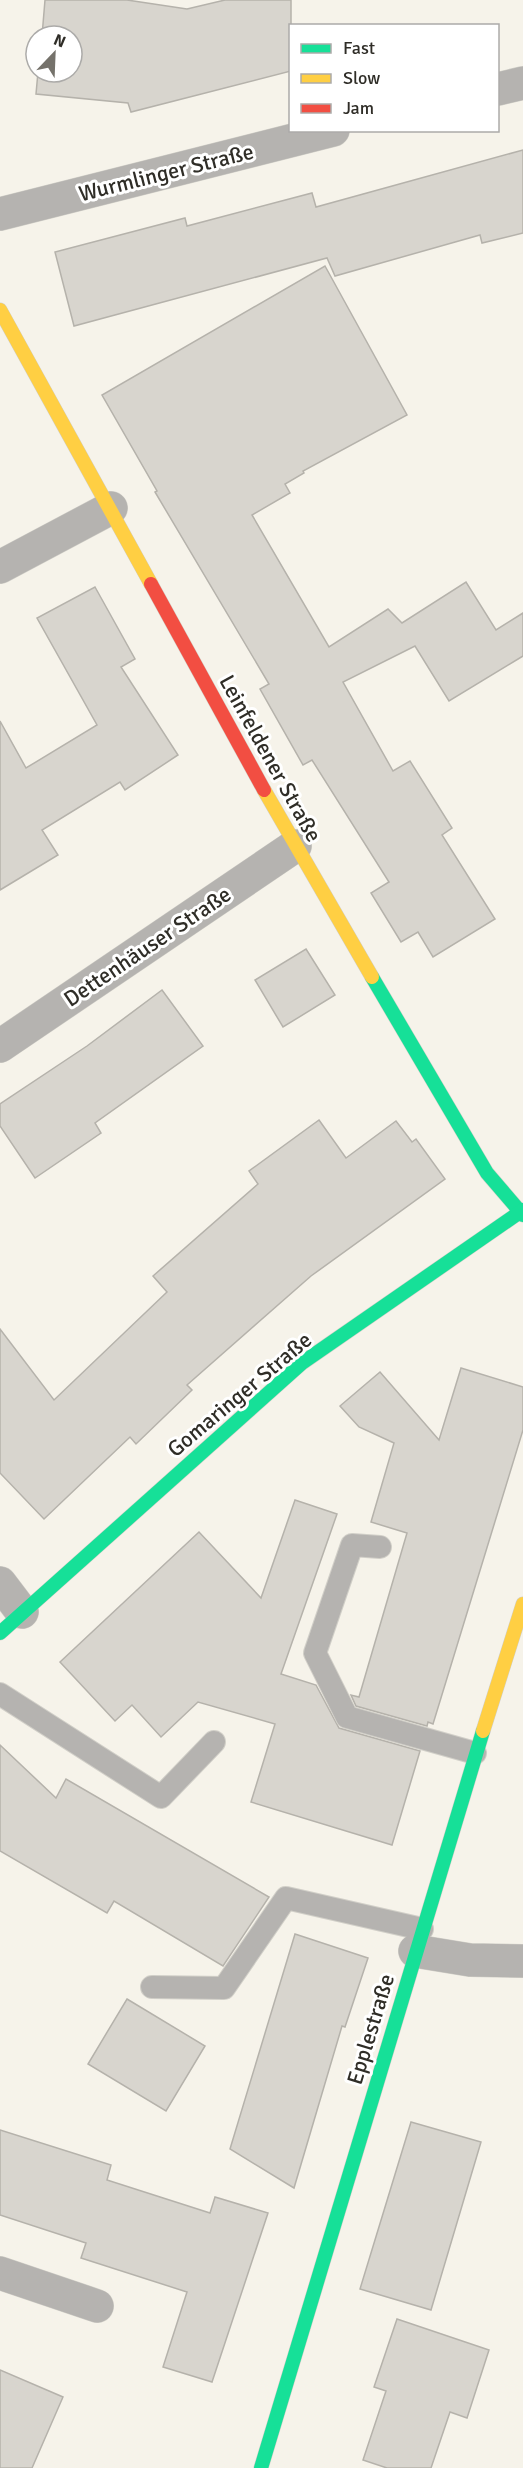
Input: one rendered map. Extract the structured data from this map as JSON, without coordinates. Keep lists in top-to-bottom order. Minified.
{"streets":{"street":["Wurmlinger Straße","Leinfeldener Straße","Dettenhäuser Straße","Gomaringer Straße","Epplestraße"]},"crossings":[["Leinfeldener Straße","Dettenhäuser Straße"],["Leinfeldener Straße","Gomaringer Straße"]],"legend":["Fast","Slow","Jam"],"north":"top right"}
